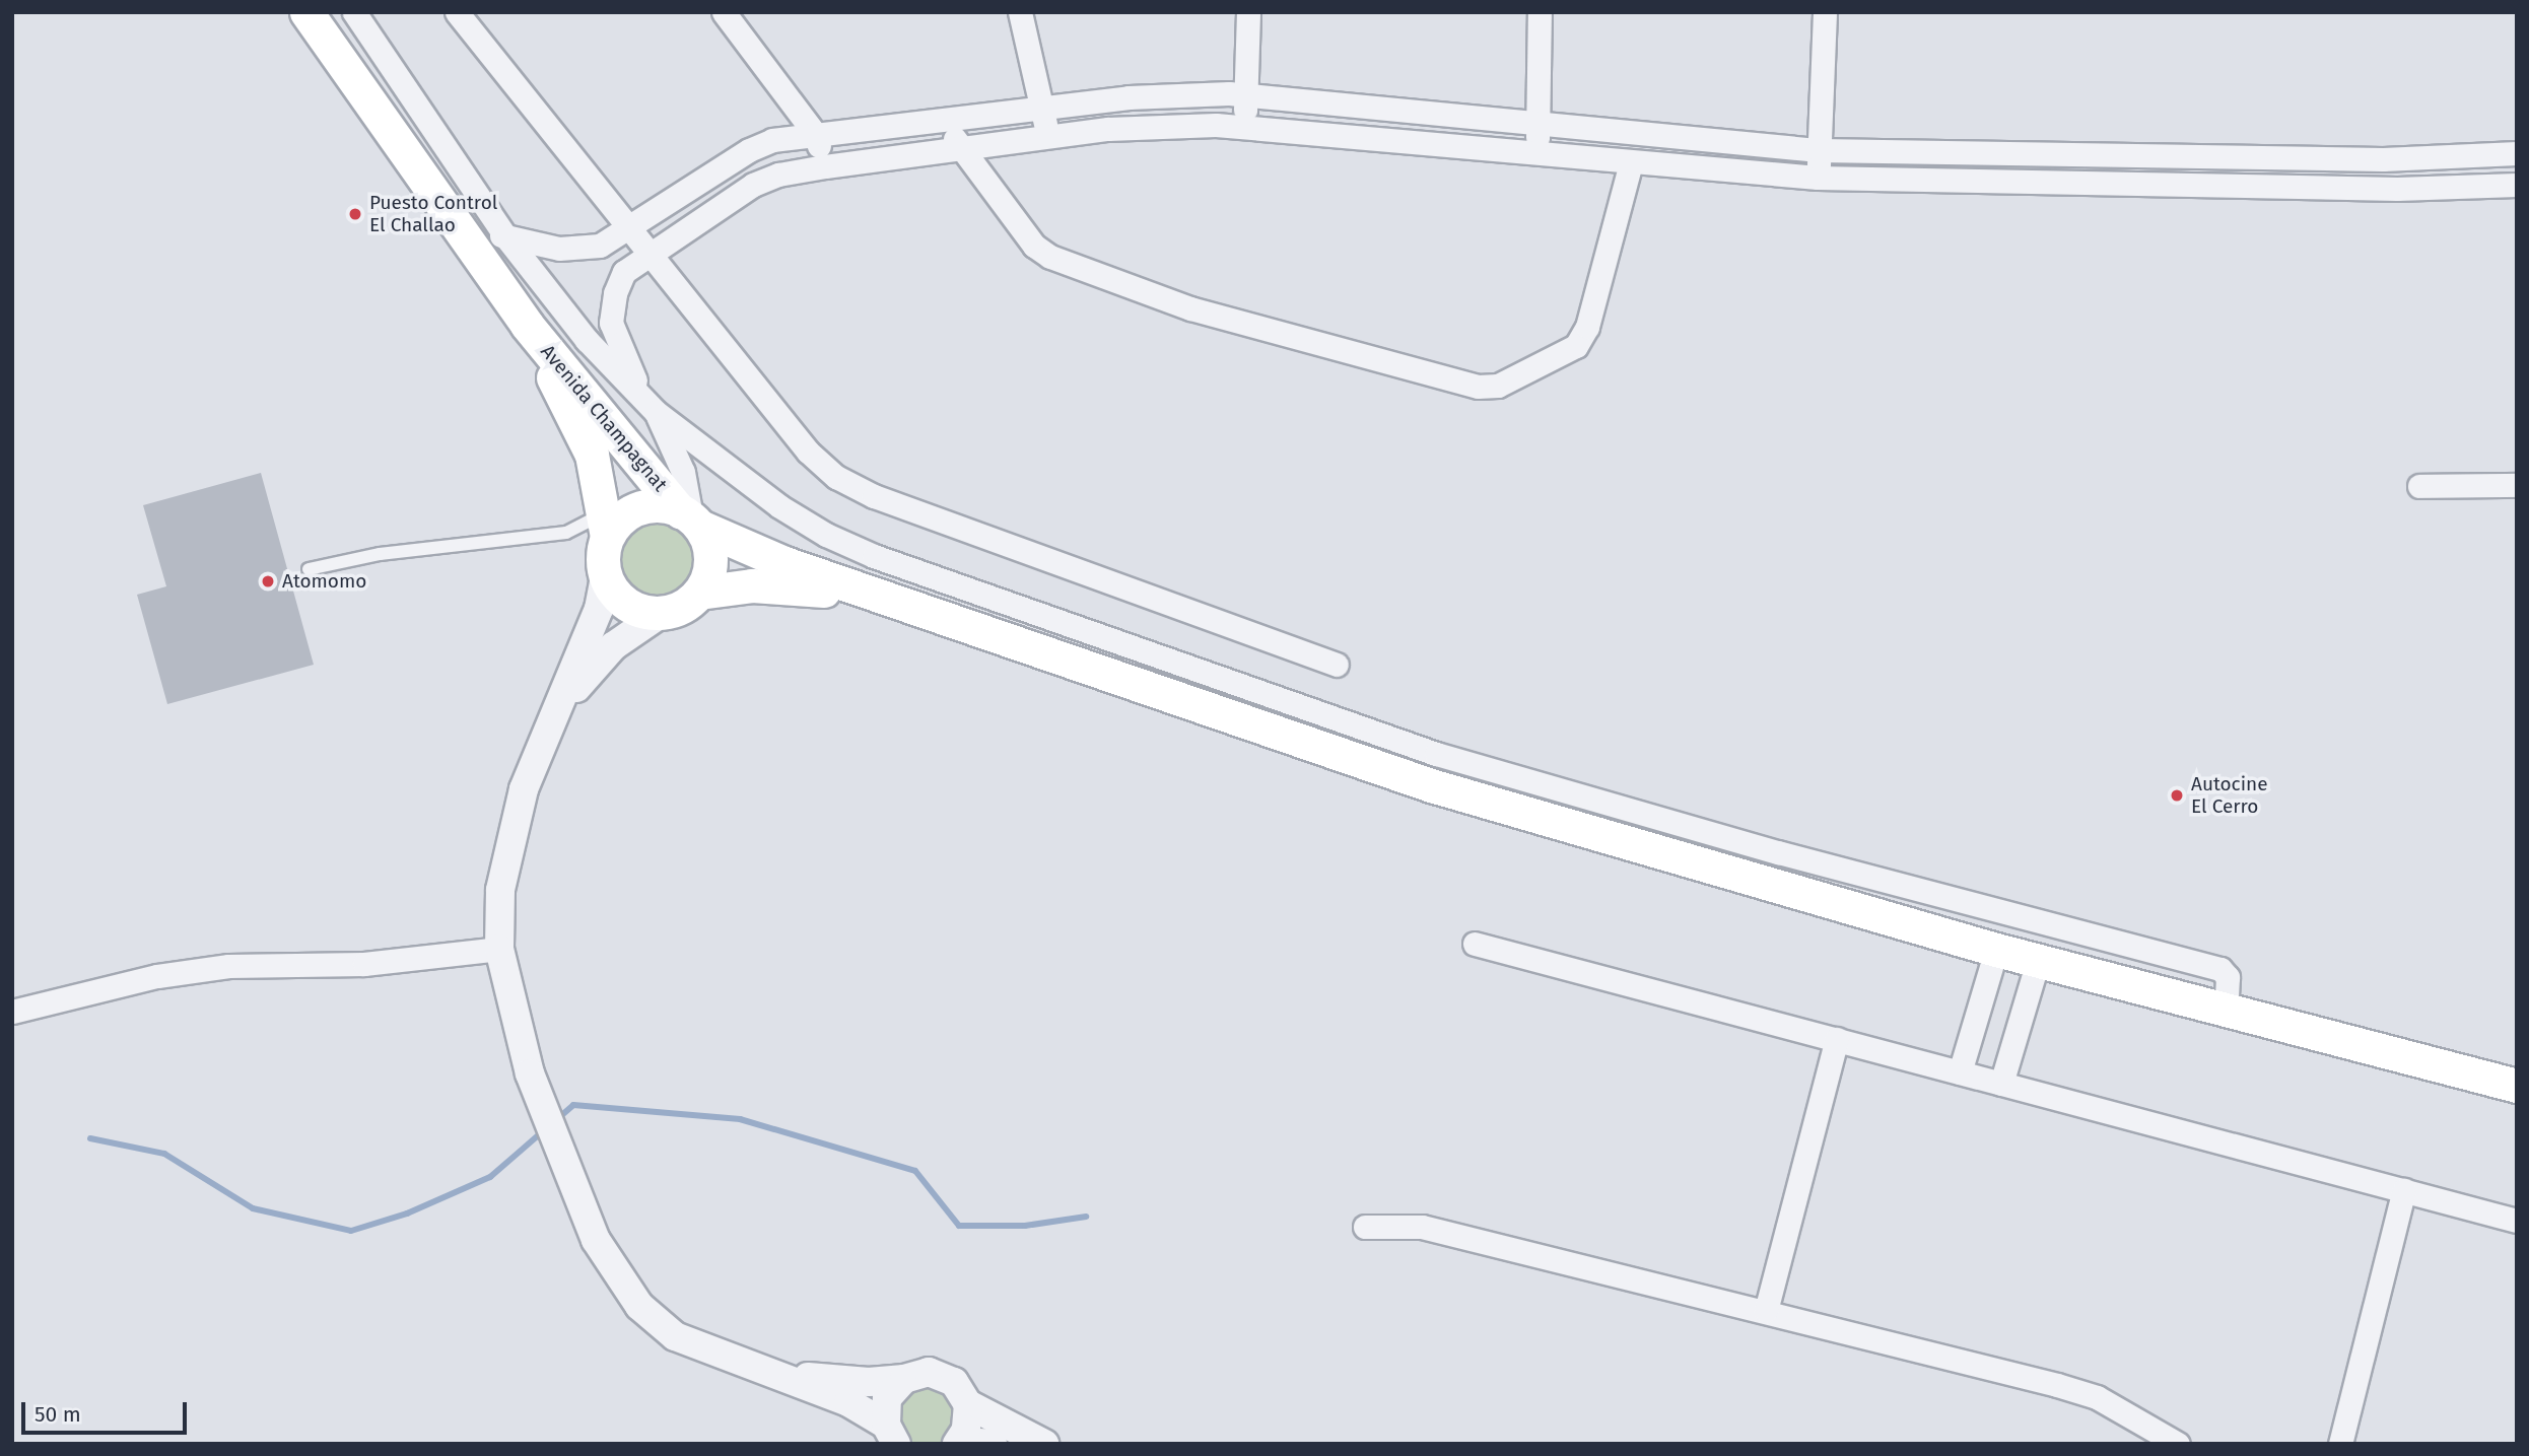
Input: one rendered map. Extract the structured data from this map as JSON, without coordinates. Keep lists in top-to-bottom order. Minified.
{"streets":{"main road":["Avenida Champagnat"]},"places":["Puesto Control El Challao","Atomomo","Autocine El Cerro"],"scale_bar":"50 m"}
